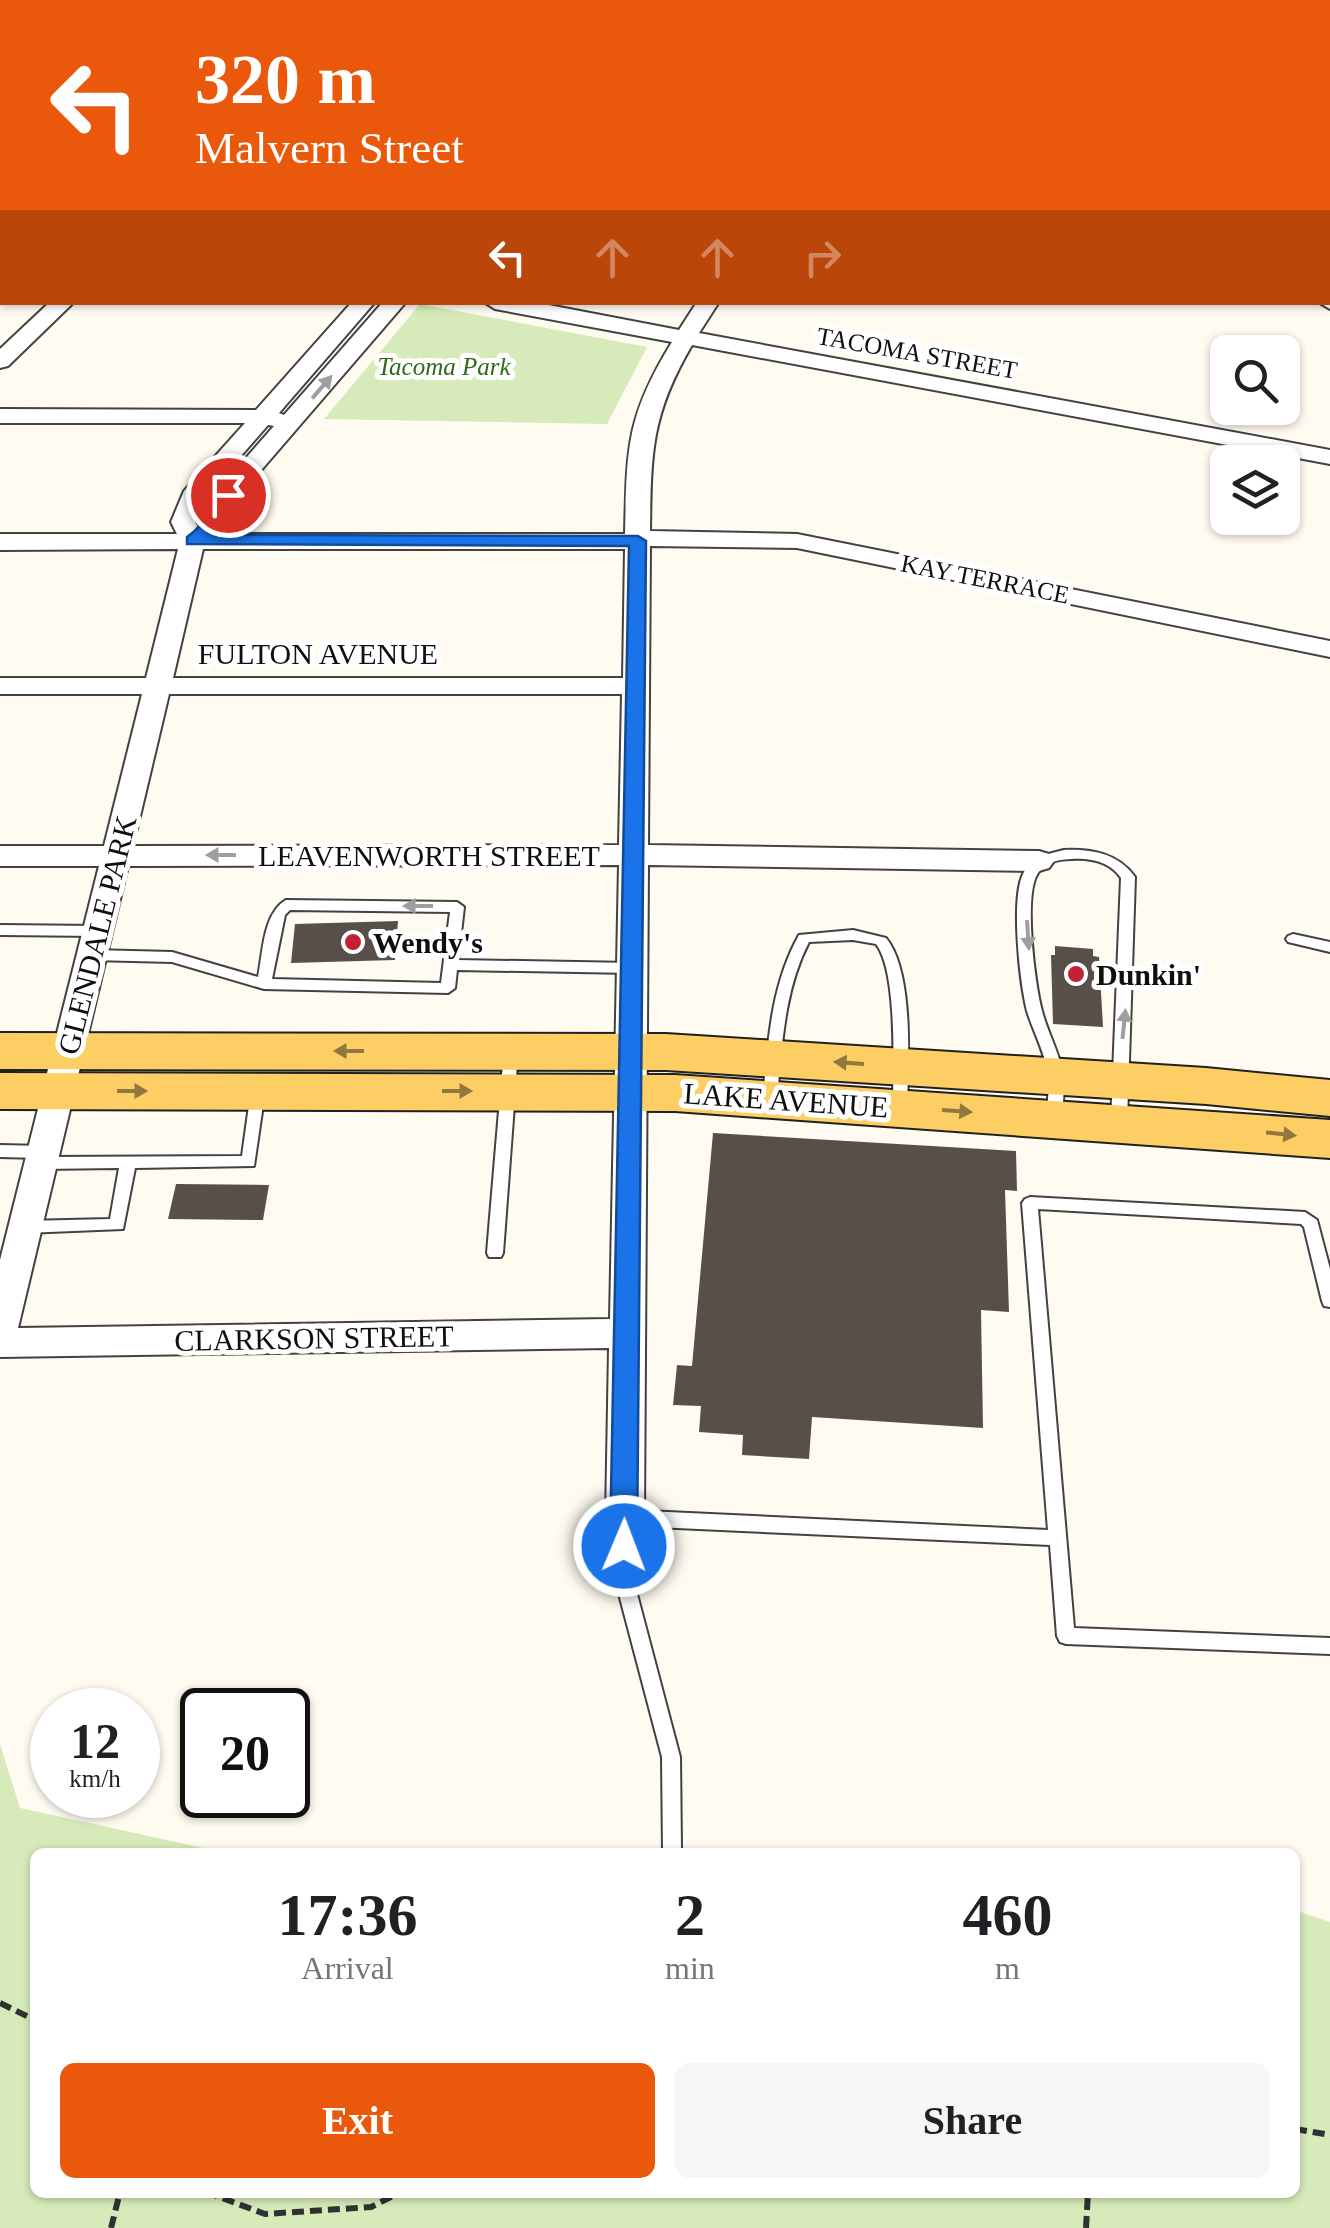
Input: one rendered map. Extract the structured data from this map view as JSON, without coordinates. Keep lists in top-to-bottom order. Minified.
{"streets":{"main road":["LAKE AVENUE"],"street":["TACOMA STREET","KAY TERRACE","FULTON AVENUE","LEAVENWORTH STREET","GLENDALE PARK","CLARKSON STREET"]},"crossings":[["KAY TERRACE","GLENDALE PARK"],["FULTON AVENUE","GLENDALE PARK"],["LEAVENWORTH STREET","GLENDALE PARK"],["GLENDALE PARK","LAKE AVENUE"]],"one_way":["LEAVENWORTH STREET"],"parks":["Tacoma Park"],"places":["Wendy's","Dunkin'"],"page":{"turn":["320 m","Malvern Street"],"speed":"12 km/h","limit":"20","eta":["17:36","Arrival","2","min","460","m"],"buttons":["Exit","Share"]}}
